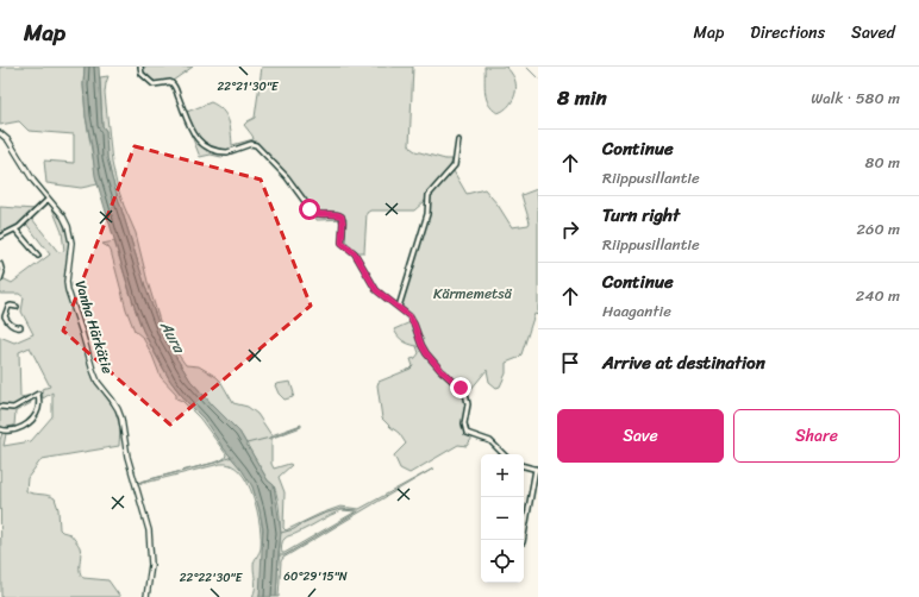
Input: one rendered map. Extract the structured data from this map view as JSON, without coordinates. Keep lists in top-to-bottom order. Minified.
{"streets":{"street":["Vanha Härkätie"]},"water":["Aura"],"parks":["Kärmemetsä"],"page":{"header":"Map","nav":["Map","Directions","Saved"],"heading":["8 min","Walk · 580 m"],"list":[["Continue","Riippusillantie","80 m"],["Turn right","Riippusillantie","260 m"],["Continue","Haagantie","240 m"],"Arrive at destination"],"buttons":["Save","Share"],"map_buttons":["+","−"]},"coordinates":["22°21'30\"E","60°29'15\"N","22°22'30\"E"]}
